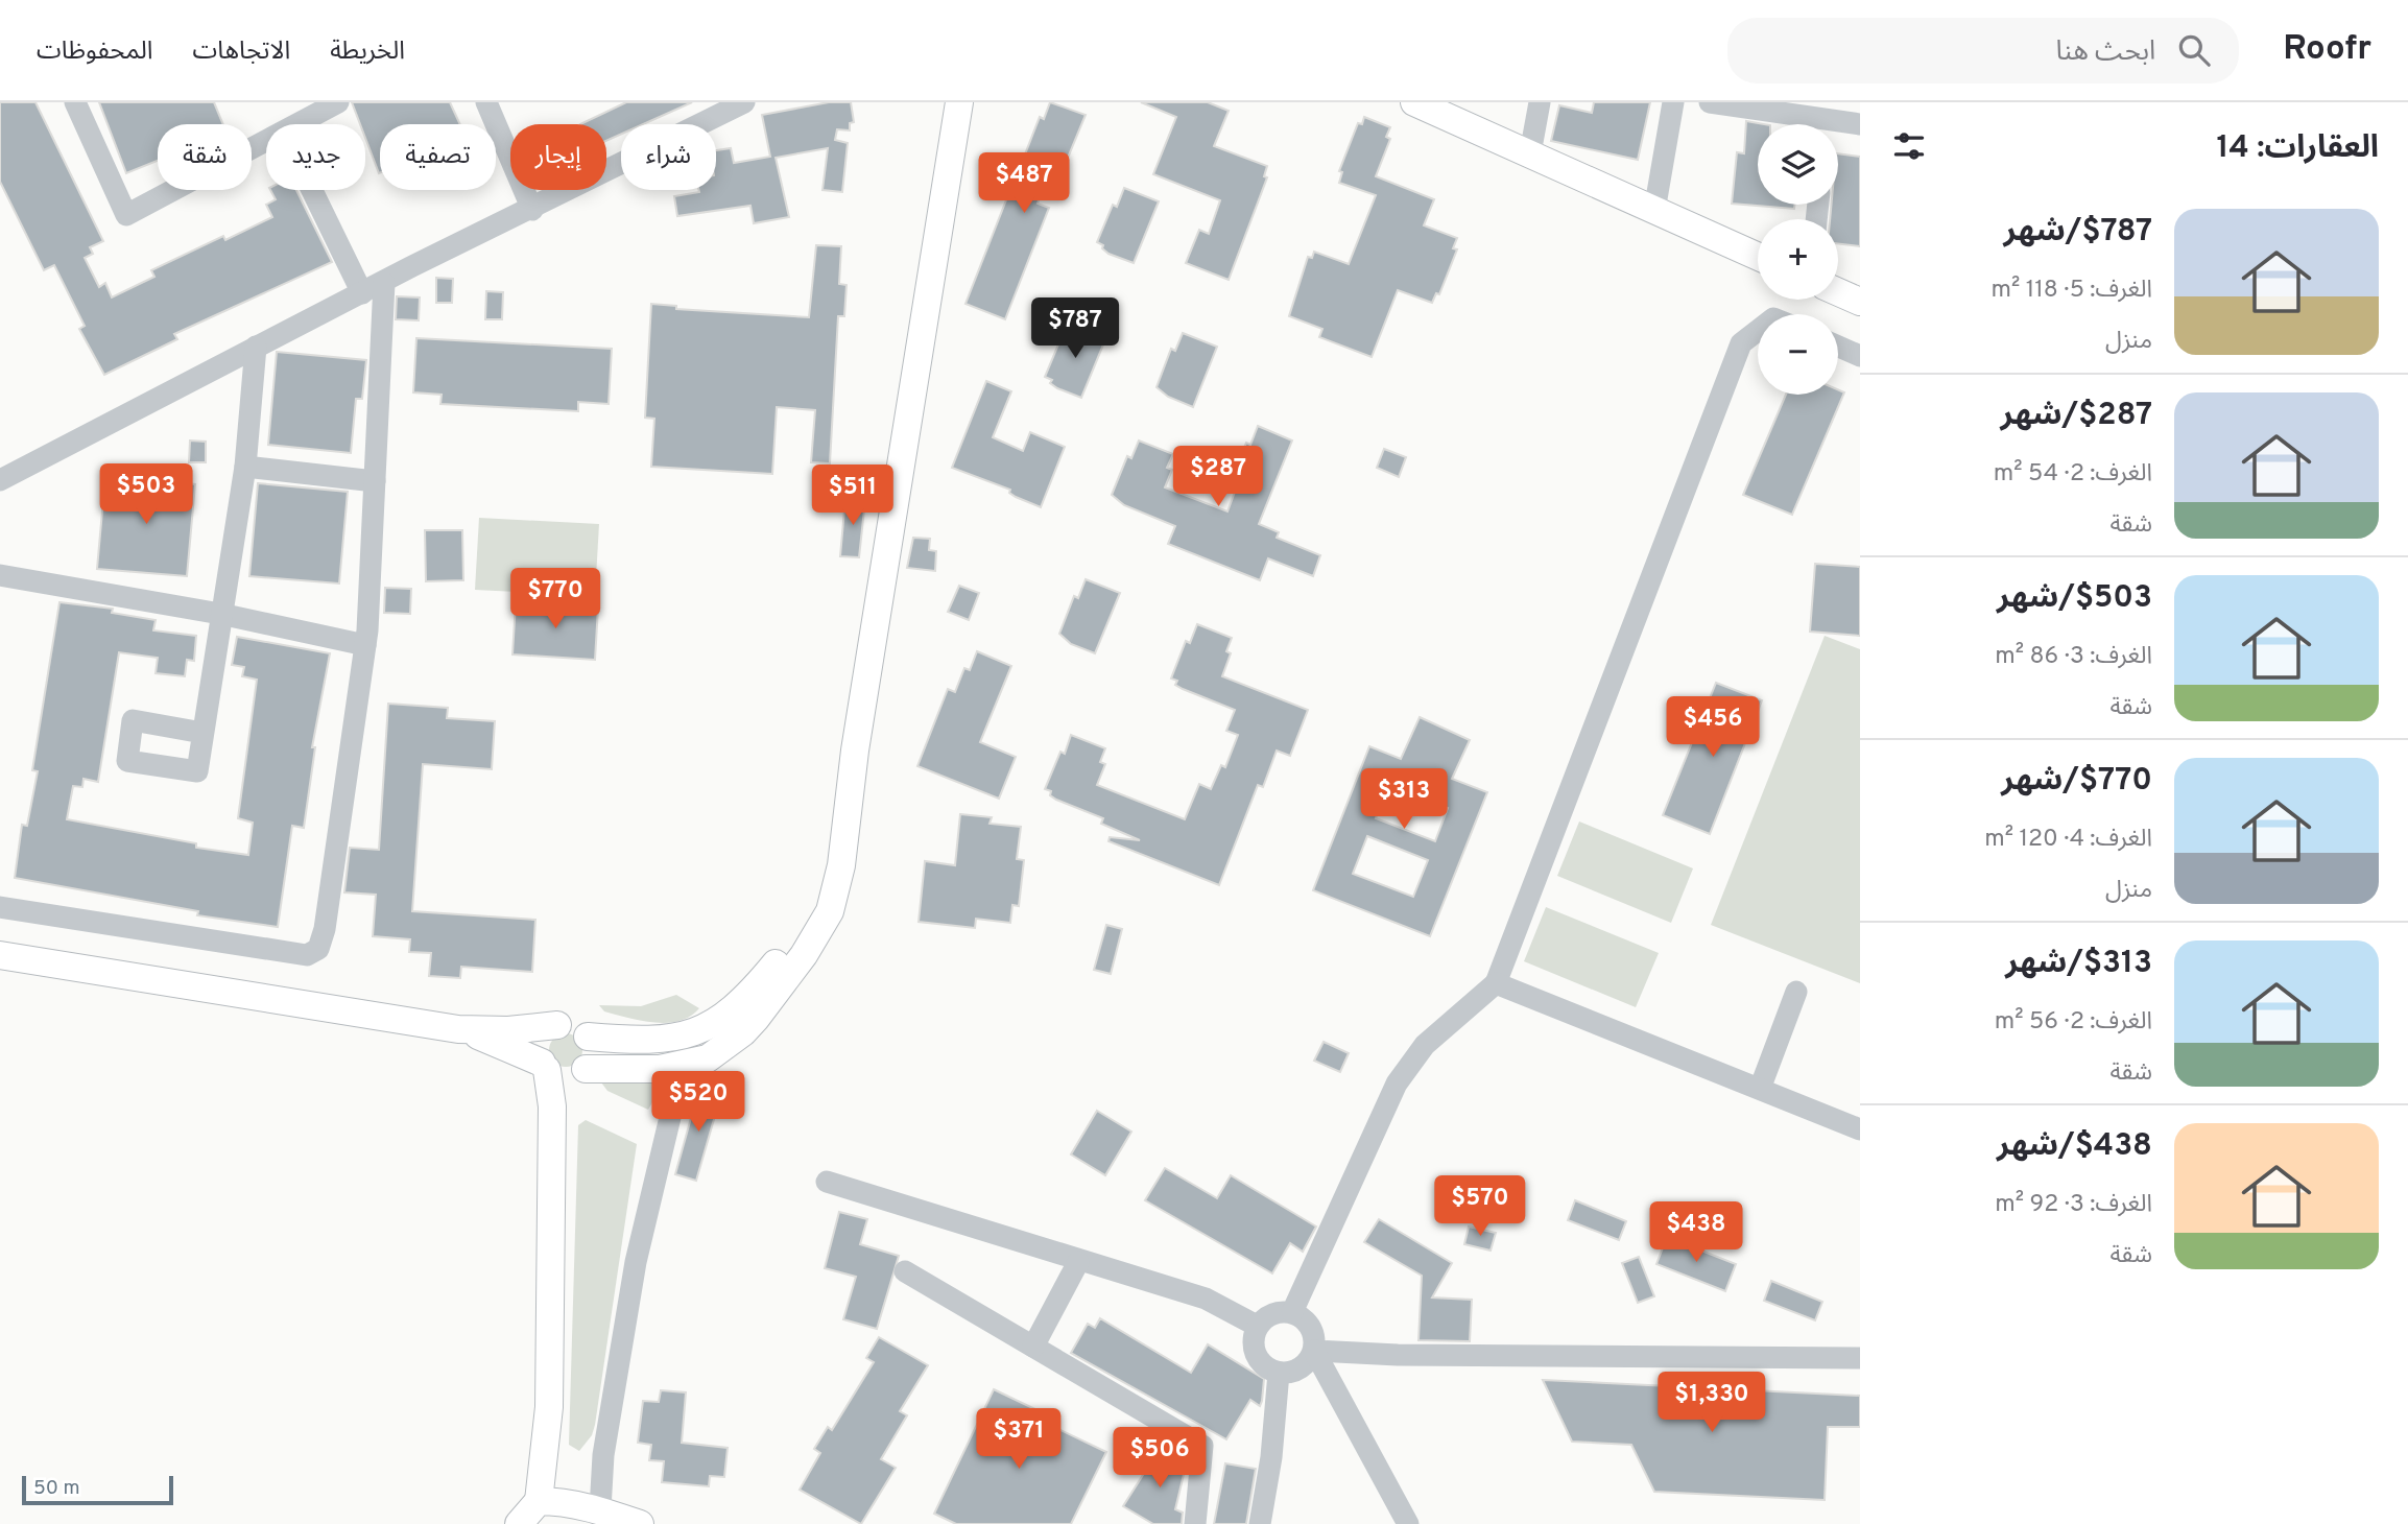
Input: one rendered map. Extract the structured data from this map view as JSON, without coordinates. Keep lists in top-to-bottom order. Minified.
{"scale_bar":"50 m","page":{"header":"Roofr","search":"ابحث هنا","nav":["الخريطة","الاتجاهات","المحفوظات"],"heading":"العقارات: 14","map_buttons":["+","−"],"chip":["شراء","إيجار","تصفية","جديد","شقة"],"price":["$487","$787","$287","$503","$511","$770","$456","$313","$520","$570","$438","$1,330","$371","$506"],"list":[{"name":"$787/شهر","note":"الغرف: 5 · 118 m² · منزل"},{"name":"$287/شهر","note":"الغرف: 2 · 54 m² · شقة"},{"name":"$503/شهر","note":"الغرف: 3 · 86 m² · شقة"},{"name":"$770/شهر","note":"الغرف: 4 · 120 m² · منزل"},{"name":"$313/شهر","note":"الغرف: 2 · 56 m² · شقة"},{"name":"$438/شهر","note":"الغرف: 3 · 92 m² · شقة"}],"scale":"50 m"}}
